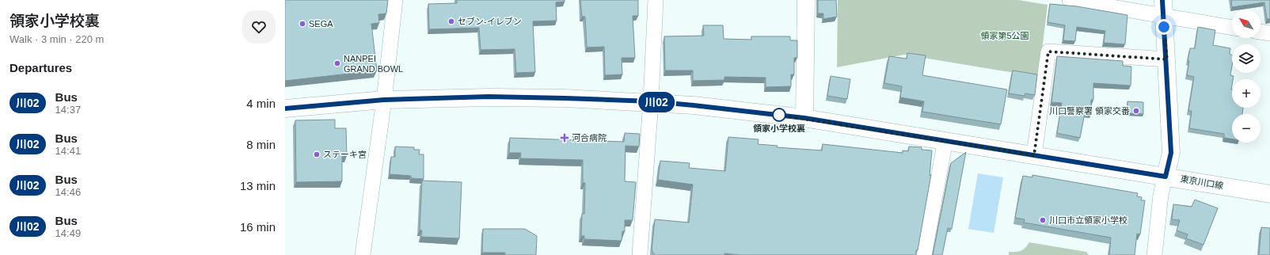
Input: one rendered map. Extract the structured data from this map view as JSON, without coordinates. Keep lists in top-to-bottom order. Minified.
{"streets":{"main road":["東京川口線"]},"parks":["領家第5公園"],"places":{"other":["セブン-イレブン","SEGA","NANPEI GRAND BOWL","川口警察署 領家交番","領家小学校裏","ステーキ宮","川口市立領家小学校"],"health":["河合病院"]},"lines":["bus line 川02"],"north":"top left","page":{"heading":[["領家小学校裏","Walk · 3 min · 220 m"],"Departures"],"on_map":"川02","map_buttons":["+","−"],"list":[{"mark":"川02","name":"Bus","note":"14:37","value":"4 min"},{"mark":"川02","name":"Bus","note":"14:41","value":"8 min"},{"mark":"川02","name":"Bus","note":"14:46","value":"13 min"},{"mark":"川02","name":"Bus","note":"14:49","value":"16 min"}]}}
